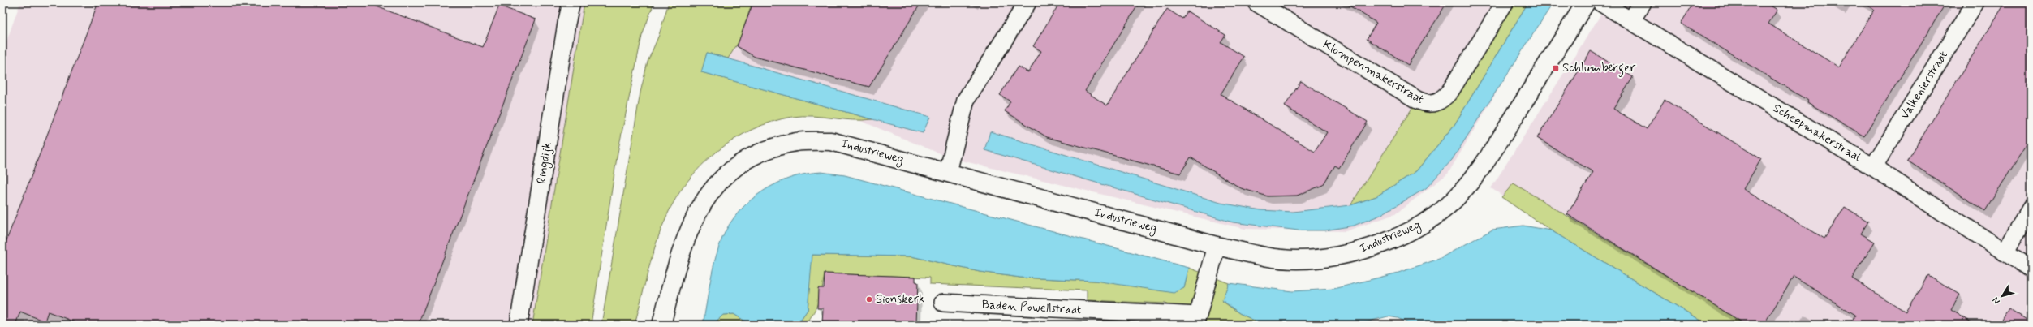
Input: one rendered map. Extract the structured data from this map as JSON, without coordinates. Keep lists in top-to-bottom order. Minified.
{"streets":{"street":["Klompenmakerstraat","Valkenierstraat","Scheepmakerstraat","Industrieweg","Ringdijk","Baden Powellstraat"]},"crossings":[["Valkenierstraat","Scheepmakerstraat"],["Industrieweg","Baden Powellstraat"]],"places":{"transit":["Schlumberger"],"other":["Sionskerk"]},"north":"bottom left"}
